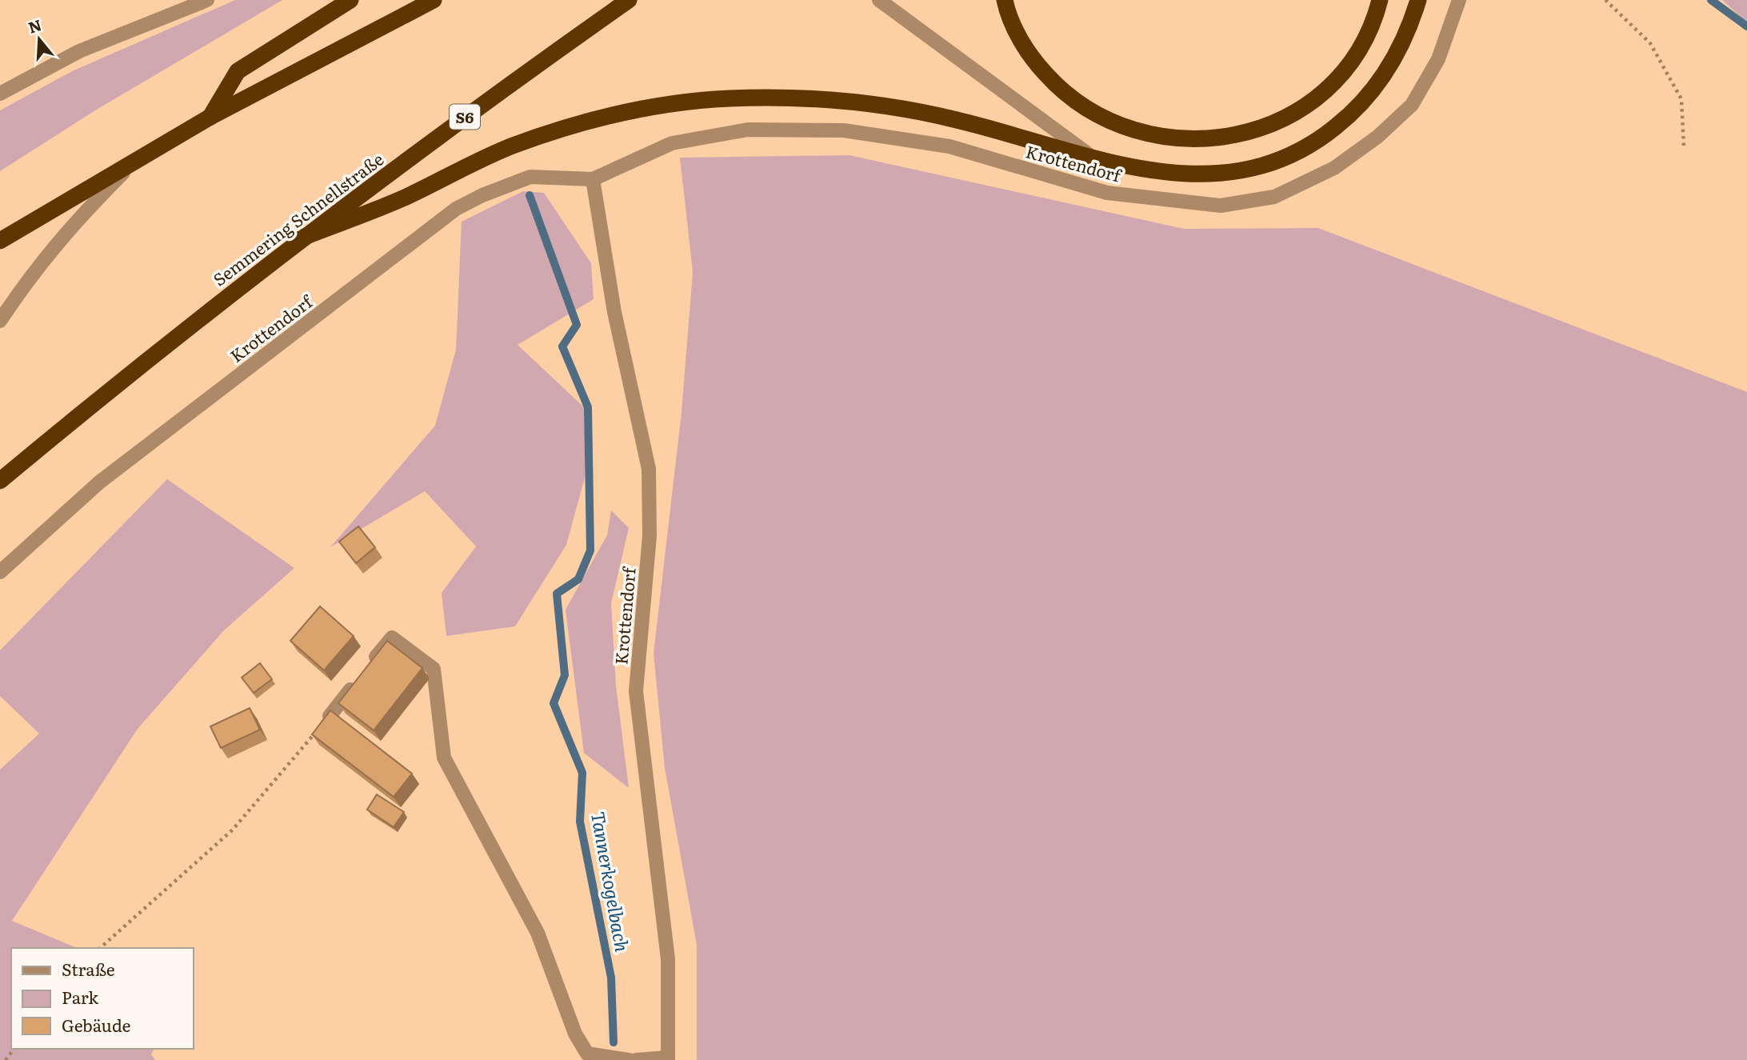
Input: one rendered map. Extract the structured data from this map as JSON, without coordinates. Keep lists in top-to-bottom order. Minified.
{"streets":{"highway":["S6","Semmering Schnellstraße"],"street":["Krottendorf"]},"water":["Tannerkogelbach"],"legend":["Straße","Park","Gebäude"],"north":"top"}
